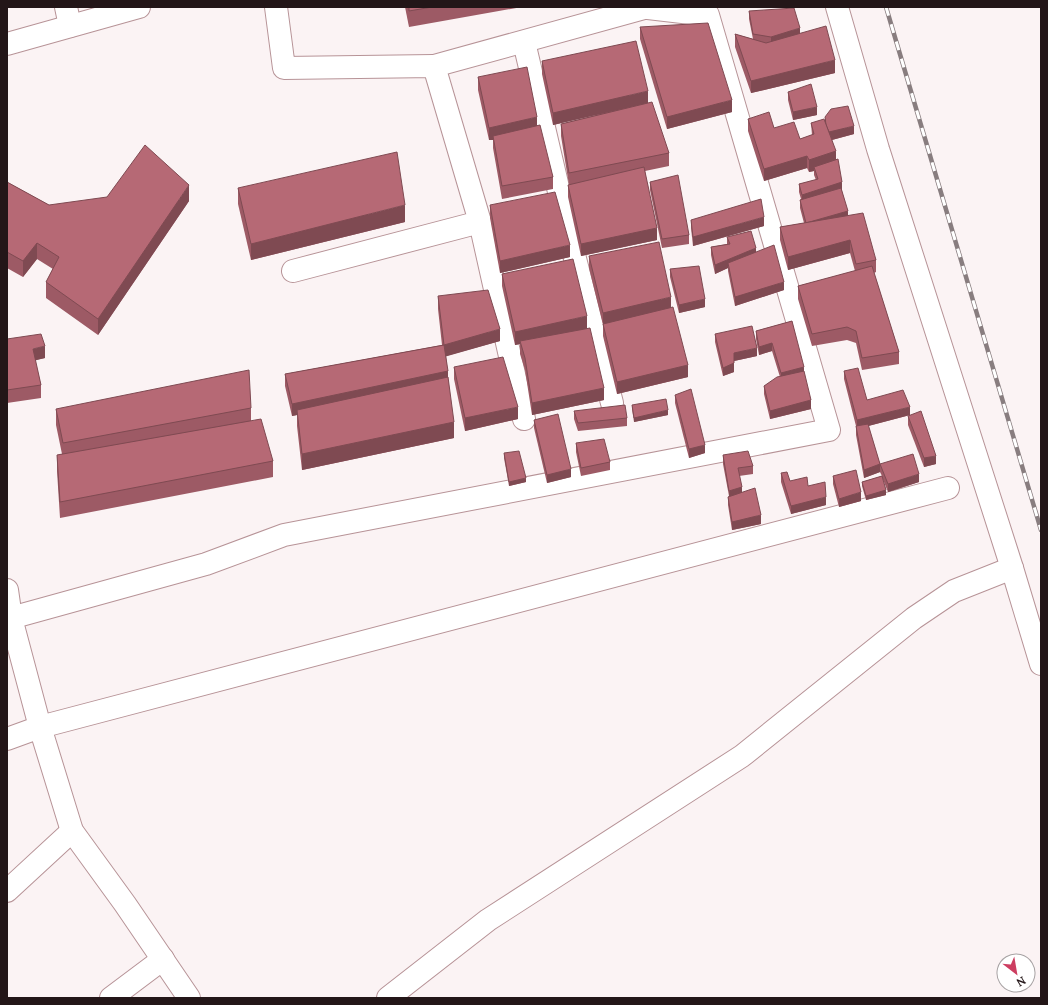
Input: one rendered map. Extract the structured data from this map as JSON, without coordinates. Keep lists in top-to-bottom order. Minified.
{"north":"bottom right"}
